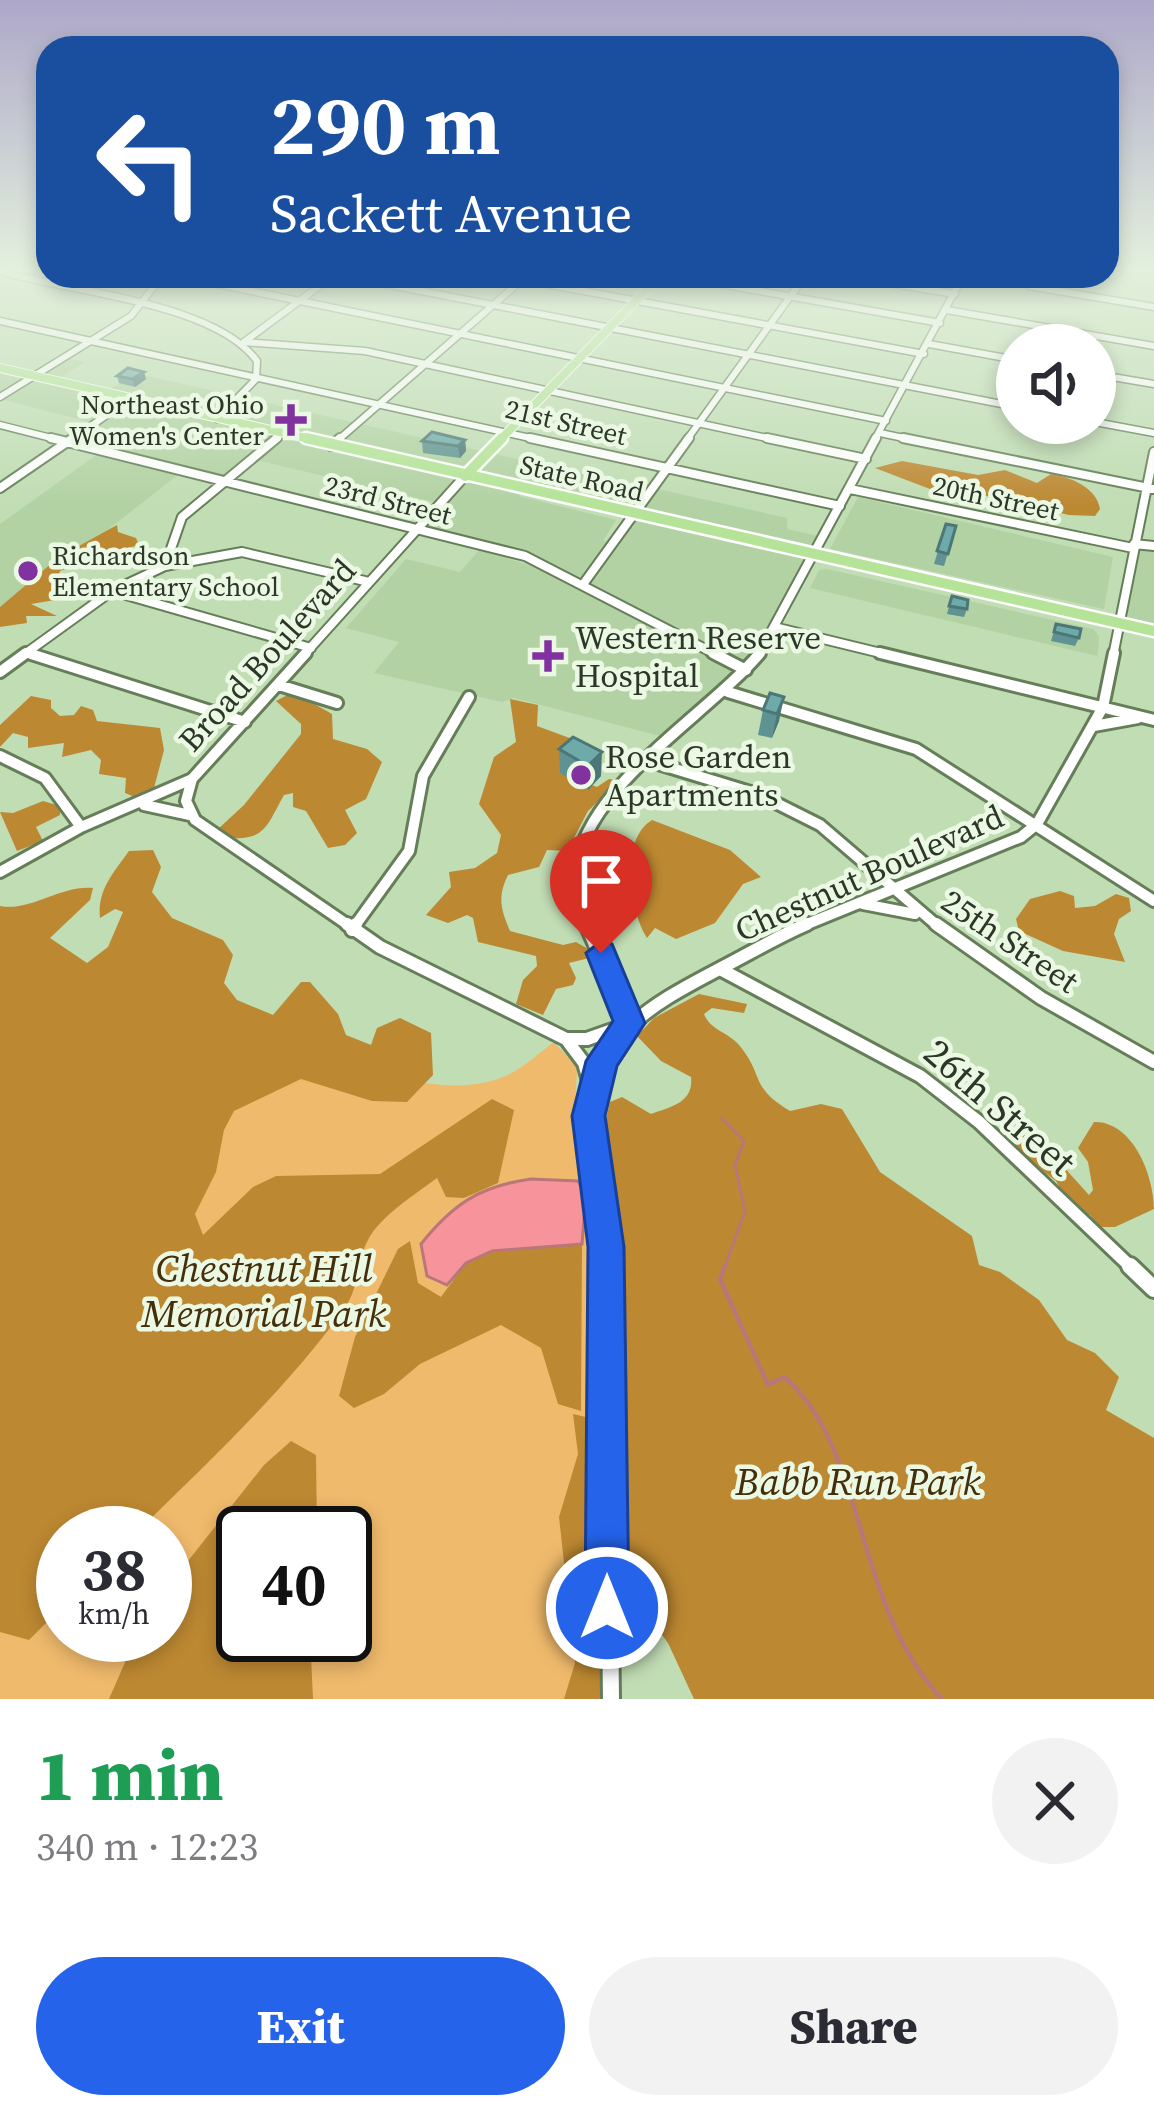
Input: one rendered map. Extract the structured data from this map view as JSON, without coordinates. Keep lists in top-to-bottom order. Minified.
{"streets":{"main road":["State Road","Broad Boulevard"],"street":["21st Street","20th Street","23rd Street","Chestnut Boulevard","25th Street","26th Street"]},"crossings":[["21st Street","Broad Boulevard"],["State Road","Broad Boulevard"],["State Road","Chestnut Boulevard"],["20th Street","Chestnut Boulevard"],["23rd Street","Broad Boulevard"],["Chestnut Boulevard","25th Street"],["Chestnut Boulevard","26th Street"]],"parks":["Chestnut Hill Memorial Park","Babb Run Park"],"places":{"health":["Northeast Ohio Women's Center","Western Reserve Hospital"],"other":["Richardson Elementary School","Rose Garden Apartments"]},"page":{"turn":["290 m","Sackett Avenue"],"speed":"38 km/h","limit":"40","heading":["1 min","340 m · 12:23"],"buttons":["Exit","Share"]}}
